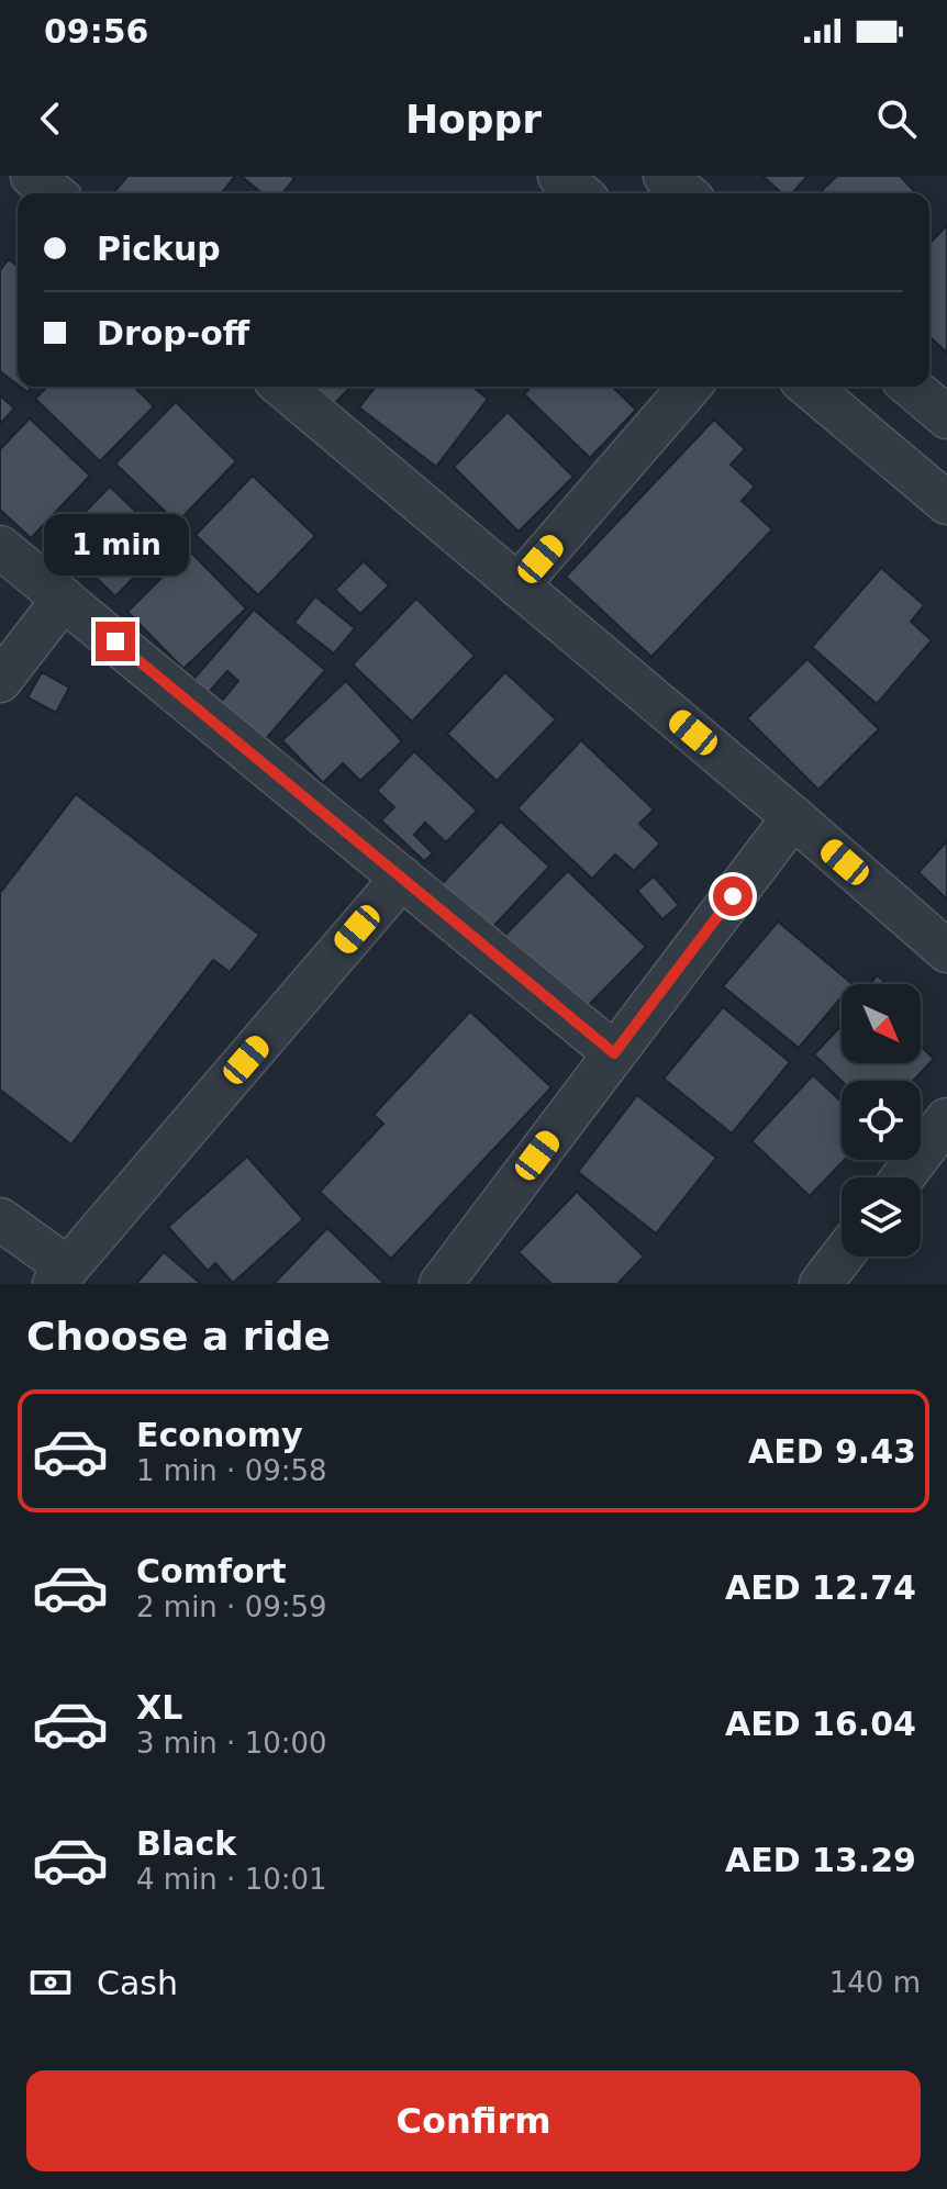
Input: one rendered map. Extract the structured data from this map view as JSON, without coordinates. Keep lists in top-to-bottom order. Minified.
{"north":"bottom right","page":{"status":"09:56","header":"Hoppr","banner":["Pickup","Drop-off"],"bubble":"1 min","heading":"Choose a ride","list":[{"name":"Economy","note":"1 min · 09:58","value":"AED 9.43"},{"name":"Comfort","note":"2 min · 09:59","value":"AED 12.74"},{"name":"XL","note":"3 min · 10:00","value":"AED 16.04"},{"name":"Black","note":"4 min · 10:01","value":"AED 13.29"}],"pay":["Cash","140 m"],"buttons":"Confirm"}}
